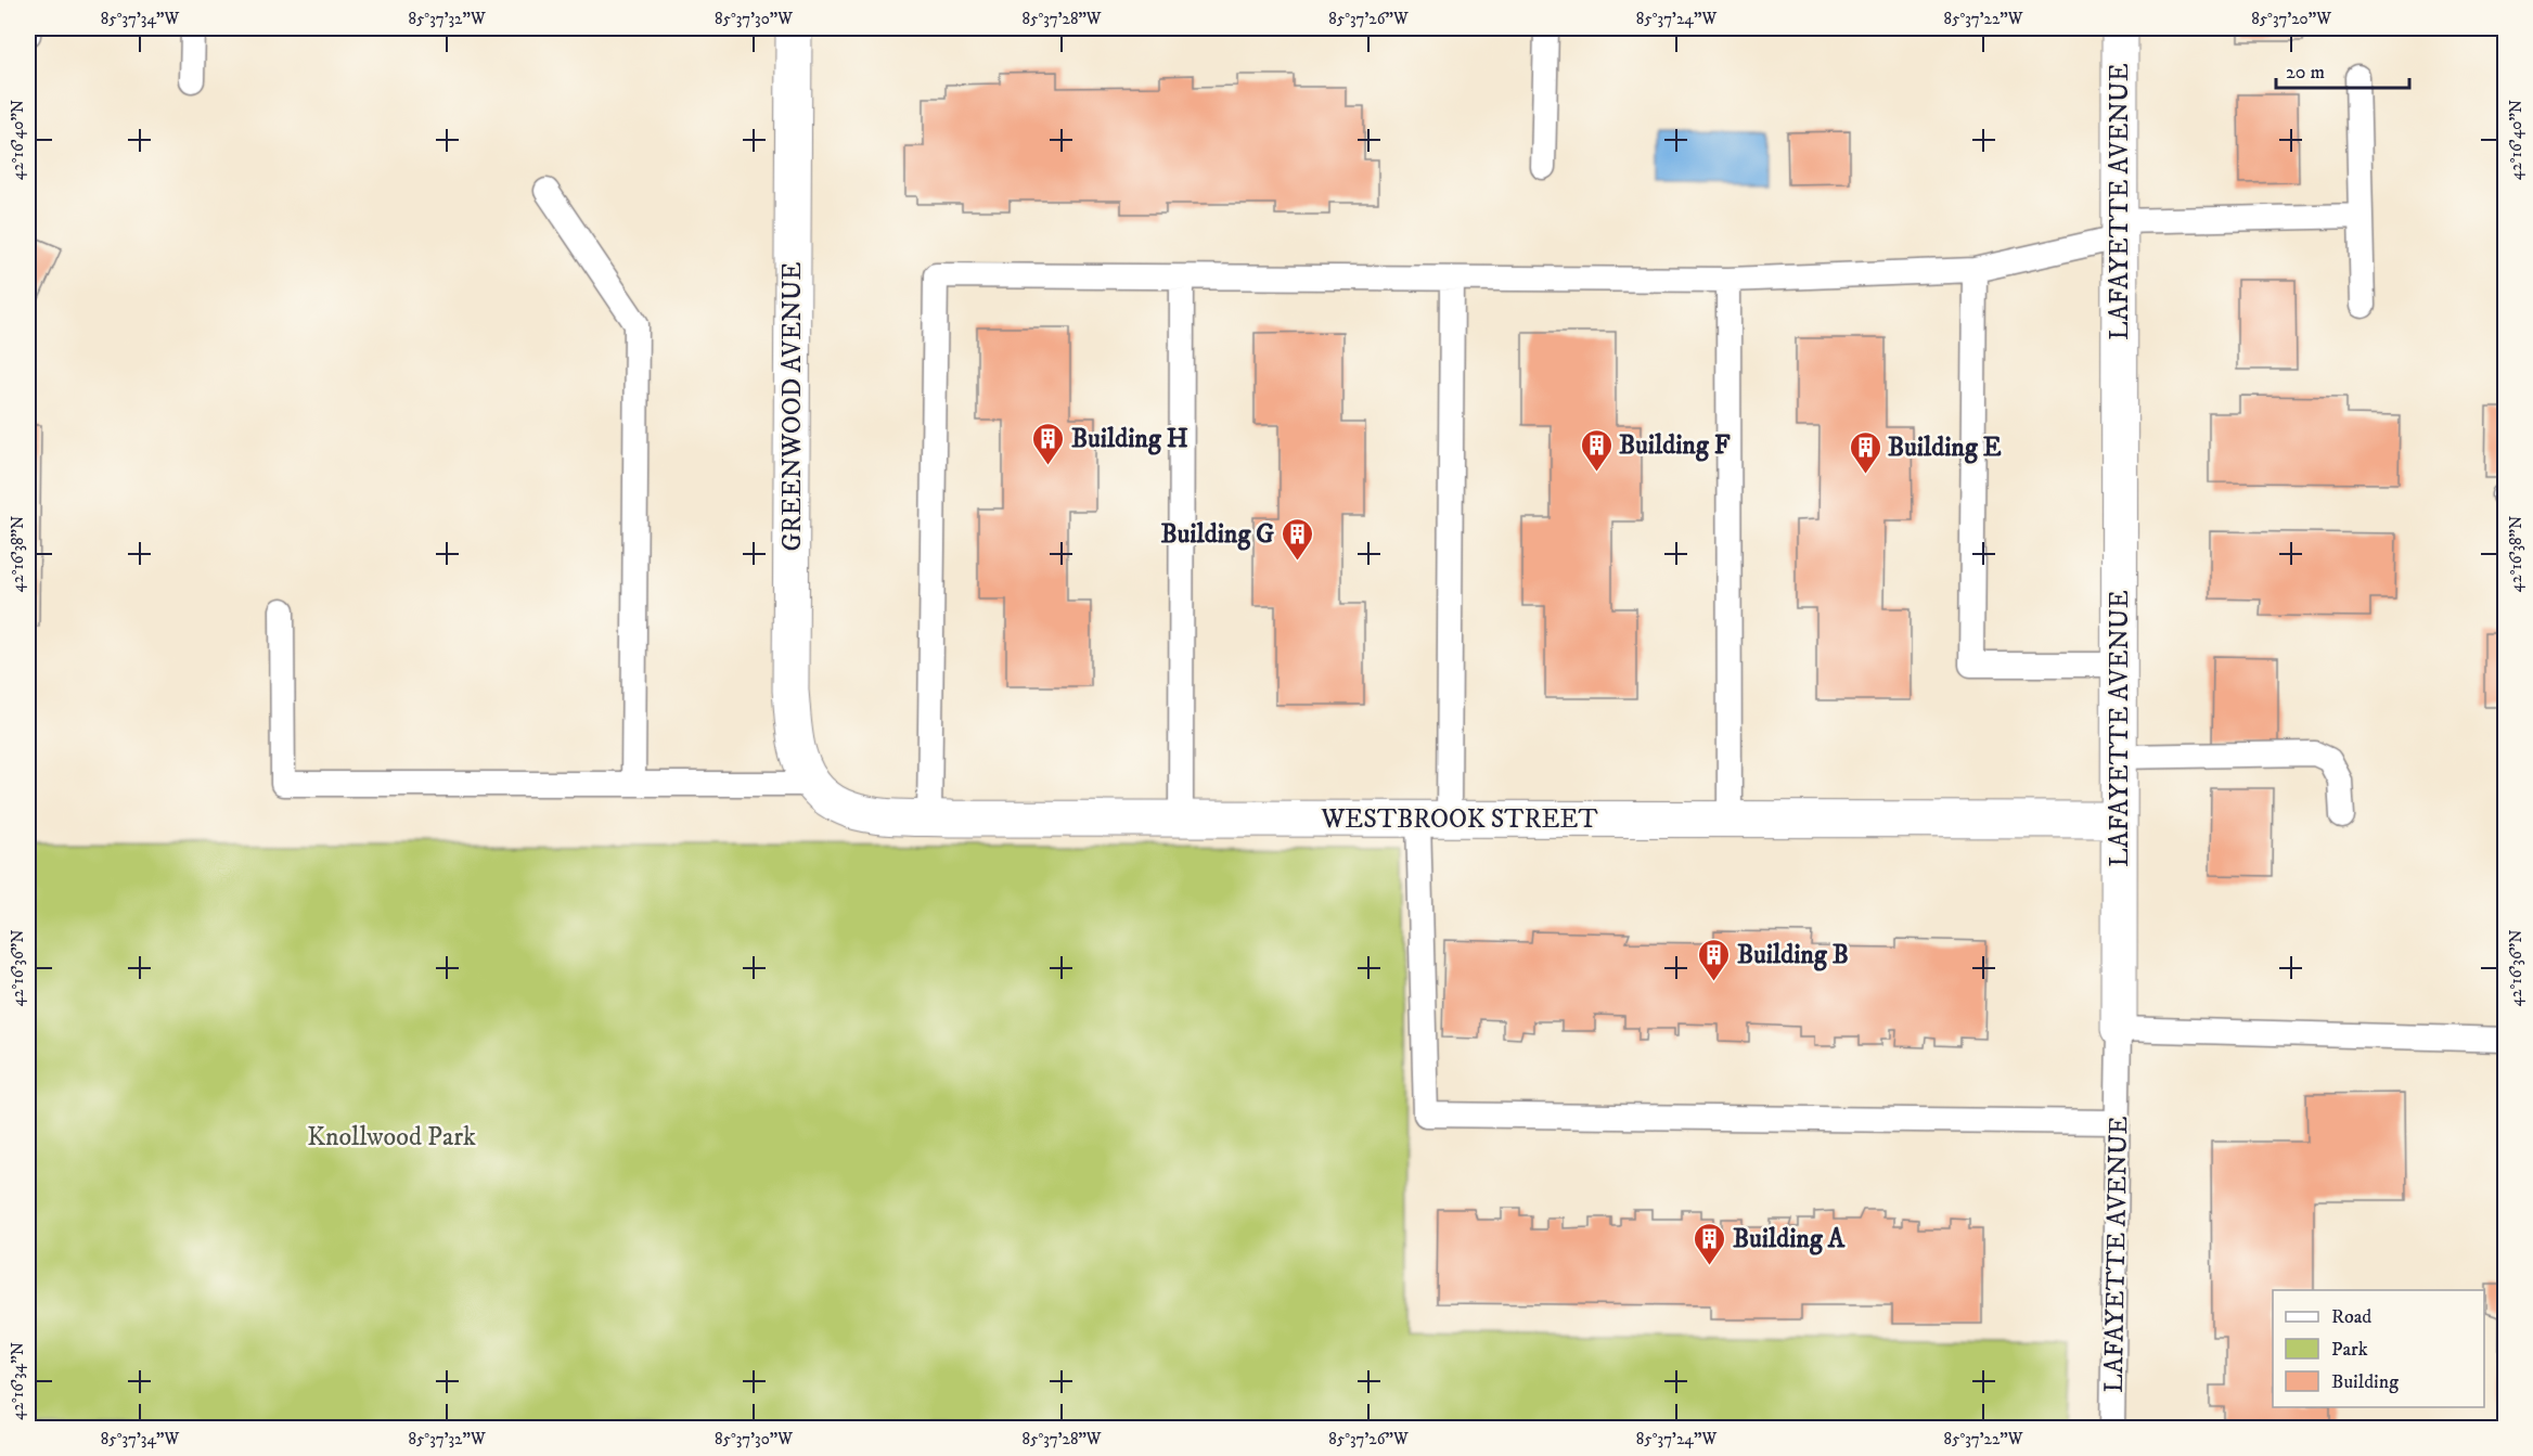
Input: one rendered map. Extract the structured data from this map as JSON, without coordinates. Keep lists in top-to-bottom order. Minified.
{"streets":{"street":["LAFAYETTE AVENUE","GREENWOOD AVENUE","WESTBROOK STREET"]},"crossings":[["LAFAYETTE AVENUE","WESTBROOK STREET"],["GREENWOOD AVENUE","WESTBROOK STREET"]],"parks":["Knollwood Park"],"places":{"building":["Building H","Building F","Building E","Building G","Building B","Building A"]},"legend":["Road","Park","Building"],"scale_bar":"20 m","coordinates":["85°37'34\"W","85°37'32\"W","85°37'30\"W","85°37'28\"W","85°37'26\"W","85°37'24\"W","85°37'22\"W","85°37'20\"W","42°16'40\"N","42°16'38\"N","42°16'36\"N","42°16'34\"N"]}
